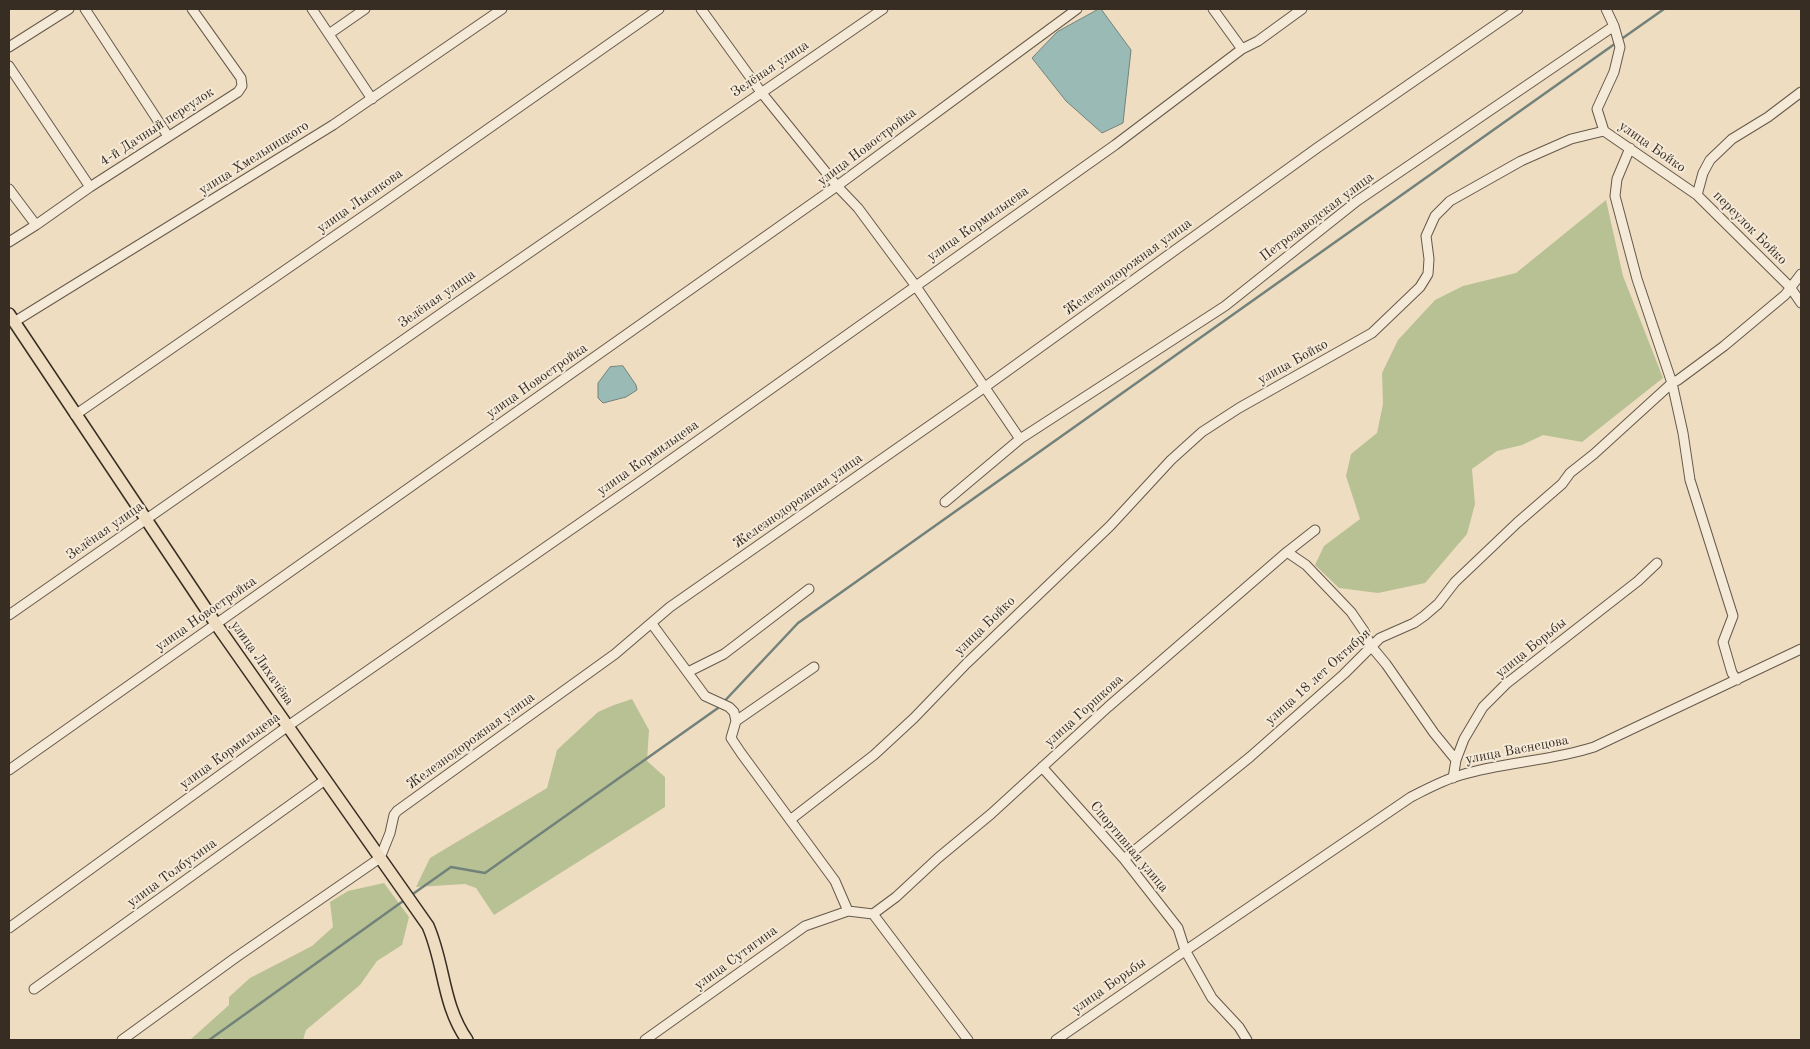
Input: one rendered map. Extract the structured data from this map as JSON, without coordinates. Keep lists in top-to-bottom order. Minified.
{"streets":{"main road":["улица Лихачёва"],"street":["Зелёная улица","4-й Дачный переулок","улица Новостройка","улица Бойко","улица Хмельницкого","улица Лысикова","Петрозаводская улица","улица Кормильцева","переулок Бойко","Железнодорожная улица","улица Борьбы","улица 18 лет Октября","улица Горшкова","улица Васнецова","Спортивная улица","улица Толбухина","улица Сутягина"]},"crossings":[["Зелёная улица","улица Лихачёва"],["улица Новостройка","улица Лихачёва"],["улица Бойко","переулок Бойко"],["улица Хмельницкого","улица Лихачёва"],["улица Лысикова","улица Лихачёва"],["улица Кормильцева","улица Лихачёва"],["переулок Бойко","улица 18 лет Октября"],["Железнодорожная улица","улица Лихачёва"],["улица Борьбы","улица Васнецова"],["улица Борьбы","Спортивная улица"],["улица Лихачёва","улица Толбухина"],["улица 18 лет Октября","Спортивная улица"],["улица Горшкова","Спортивная улица"],["улица Васнецова","Спортивная улица"]]}
